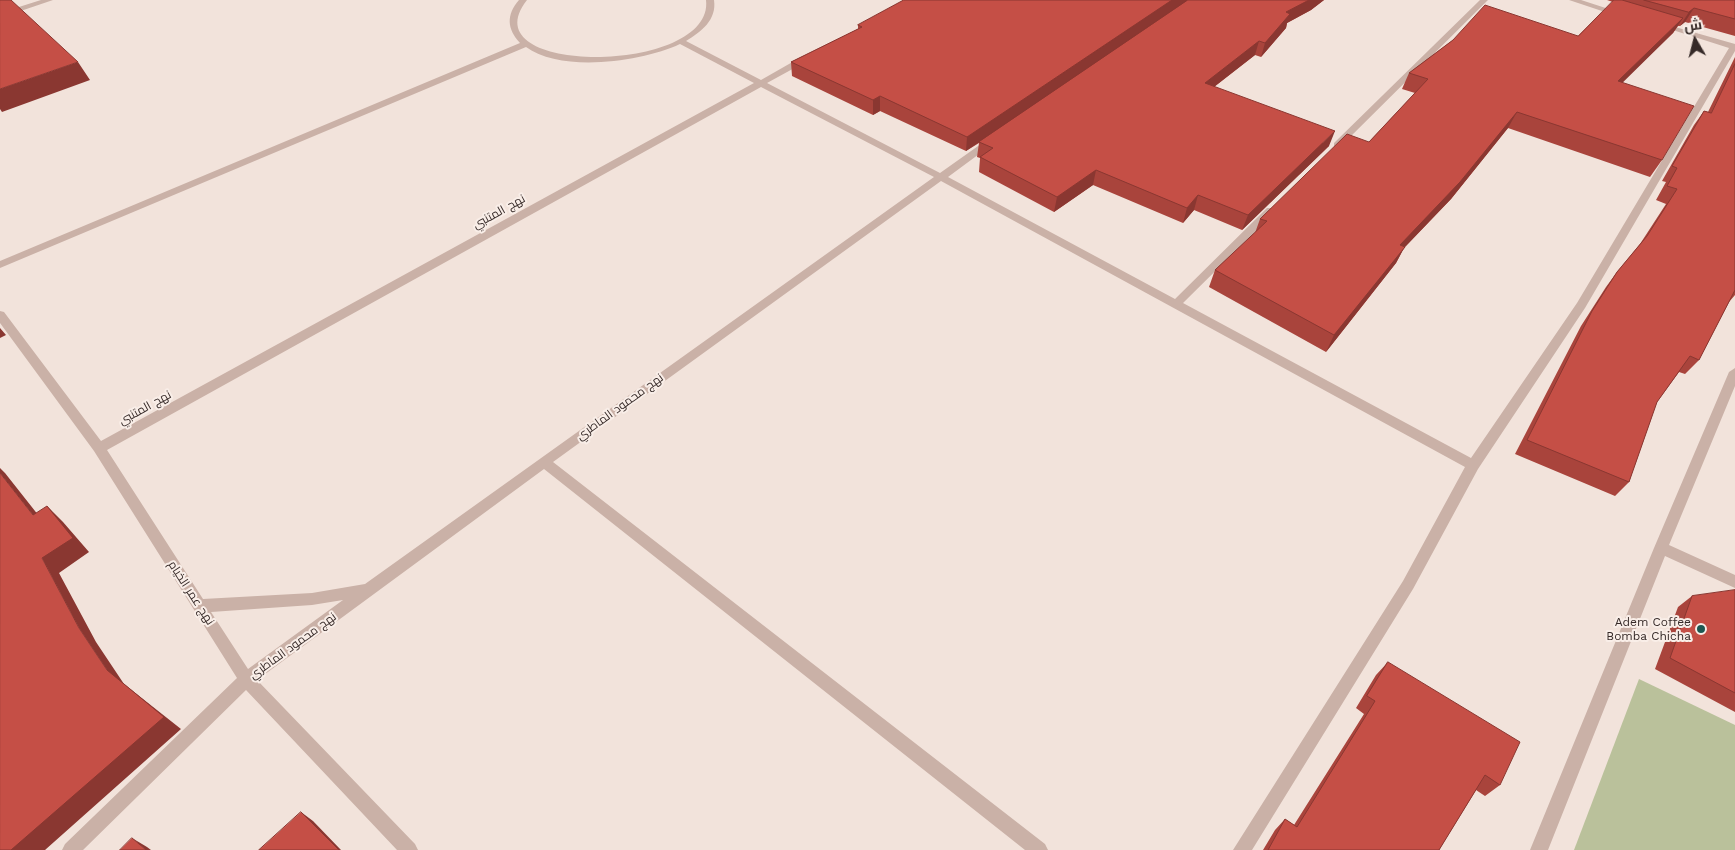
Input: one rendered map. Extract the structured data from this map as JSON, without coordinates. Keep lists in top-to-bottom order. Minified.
{"streets":{"street":["نهج المتنبي","نهج محمود الماطري","نهج عمر الخيام"]},"crossings":[["نهج المتنبي","نهج عمر الخيام"],["نهج محمود الماطري","نهج عمر الخيام"]],"places":["Adem Coffee Bomba Chicha"],"north":"top"}
